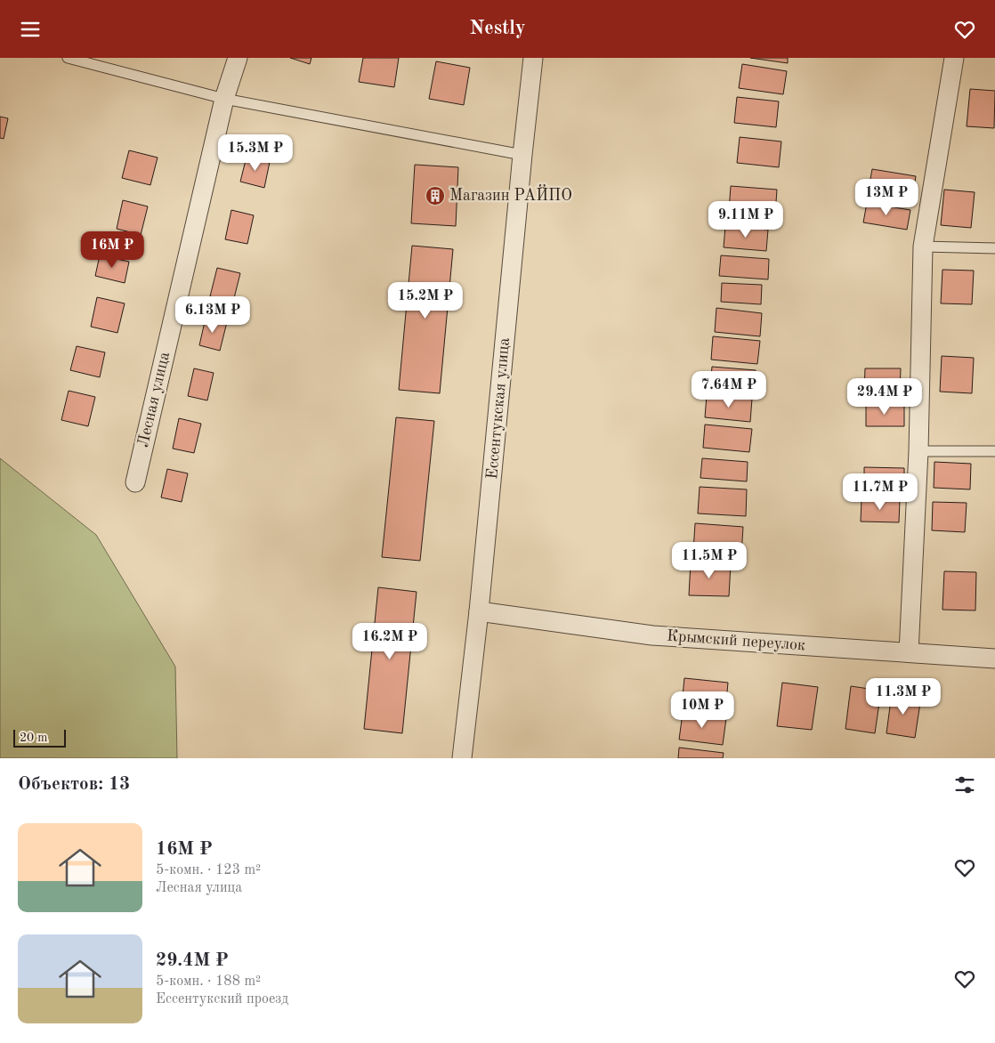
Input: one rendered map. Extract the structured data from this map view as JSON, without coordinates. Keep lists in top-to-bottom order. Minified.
{"streets":{"street":["Лесная улица","Ессентукская улица","Крымский переулок"]},"crossings":[["Ессентукская улица","Крымский переулок"]],"places":{"building":["Магазин РАЙПО"]},"scale_bar":"20 m","page":{"header":"Nestly","price":["15.3M ₽","13M ₽","9.11M ₽","16M ₽","15.2M ₽","6.13M ₽","7.64M ₽","29.4M ₽","11.7M ₽","11.5M ₽","16.2M ₽","11.3M ₽","10M ₽"],"scale":"20 m","heading":"Объектов: 13","list":[{"name":"16M ₽","note":"5-комн. · 123 m² · Лесная улица"},{"name":"29.4M ₽","note":"5-комн. · 188 m² · Ессентукский проезд"}]}}
